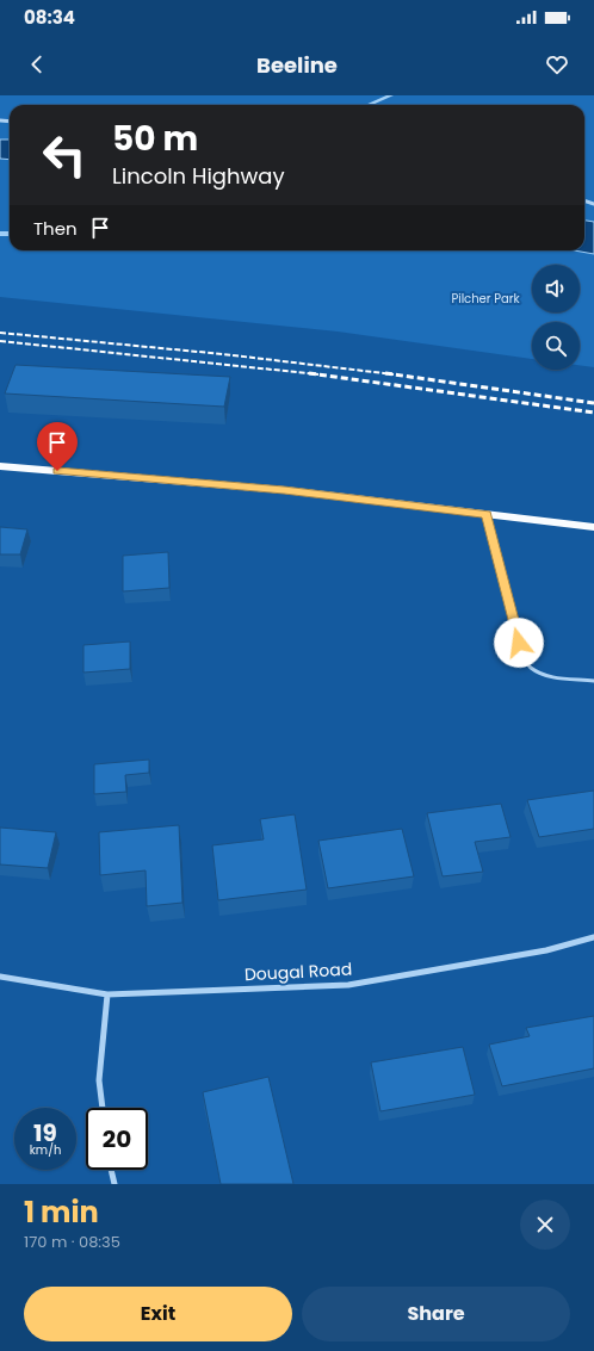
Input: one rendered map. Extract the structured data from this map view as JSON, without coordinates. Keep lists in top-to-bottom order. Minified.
{"streets":{"street":["Dougal Road"]},"parks":["Pilcher Park"],"page":{"status":"08:34","header":"Beeline","turn":["50 m","Lincoln Highway"],"then":"Then","speed":"19 km/h","limit":"20","heading":["1 min","170 m · 08:35"],"buttons":["Exit","Share"]}}
